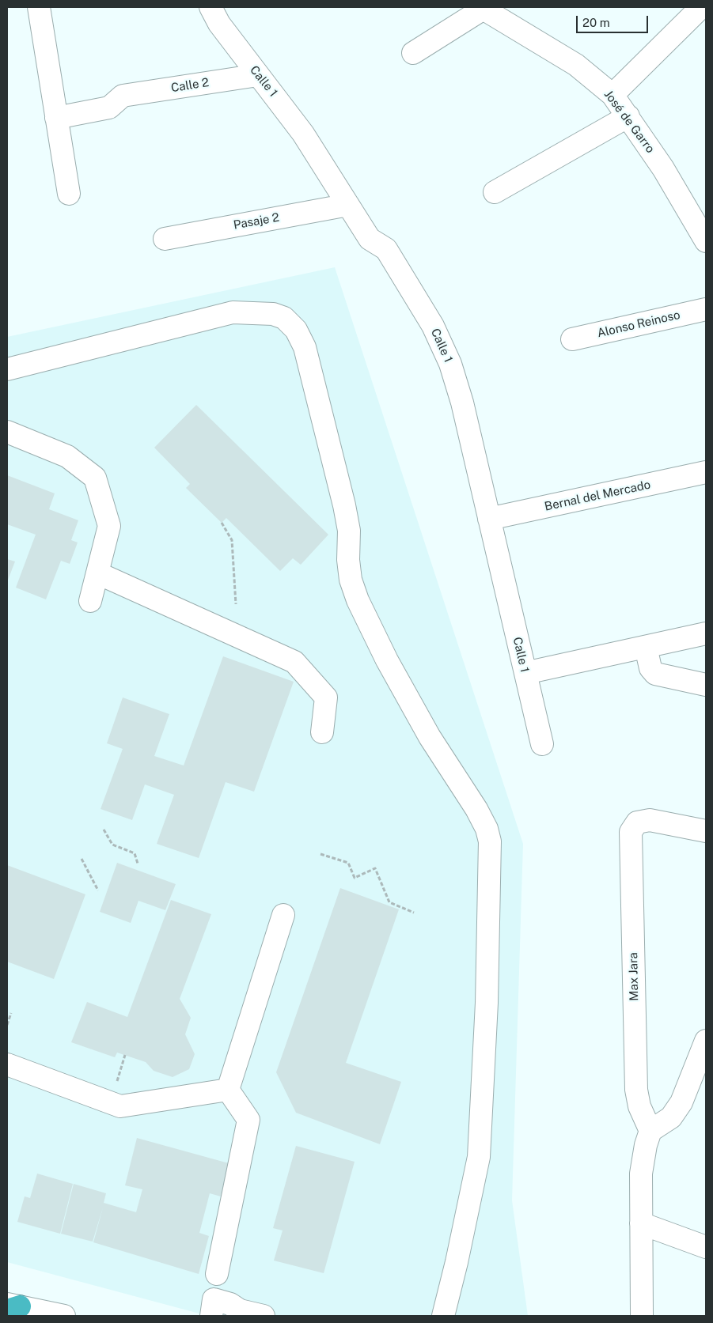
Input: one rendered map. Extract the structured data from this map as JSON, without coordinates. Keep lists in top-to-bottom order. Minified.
{"streets":{"street":["Calle 1","Calle 2","José de Garro","Pasaje 2","Alonso Reinoso","Bernal del Mercado","Max Jara"]},"crossings":[["Calle 1","Calle 2"],["Calle 1","Pasaje 2"],["Calle 1","Bernal del Mercado"]],"scale_bar":"20 m"}
